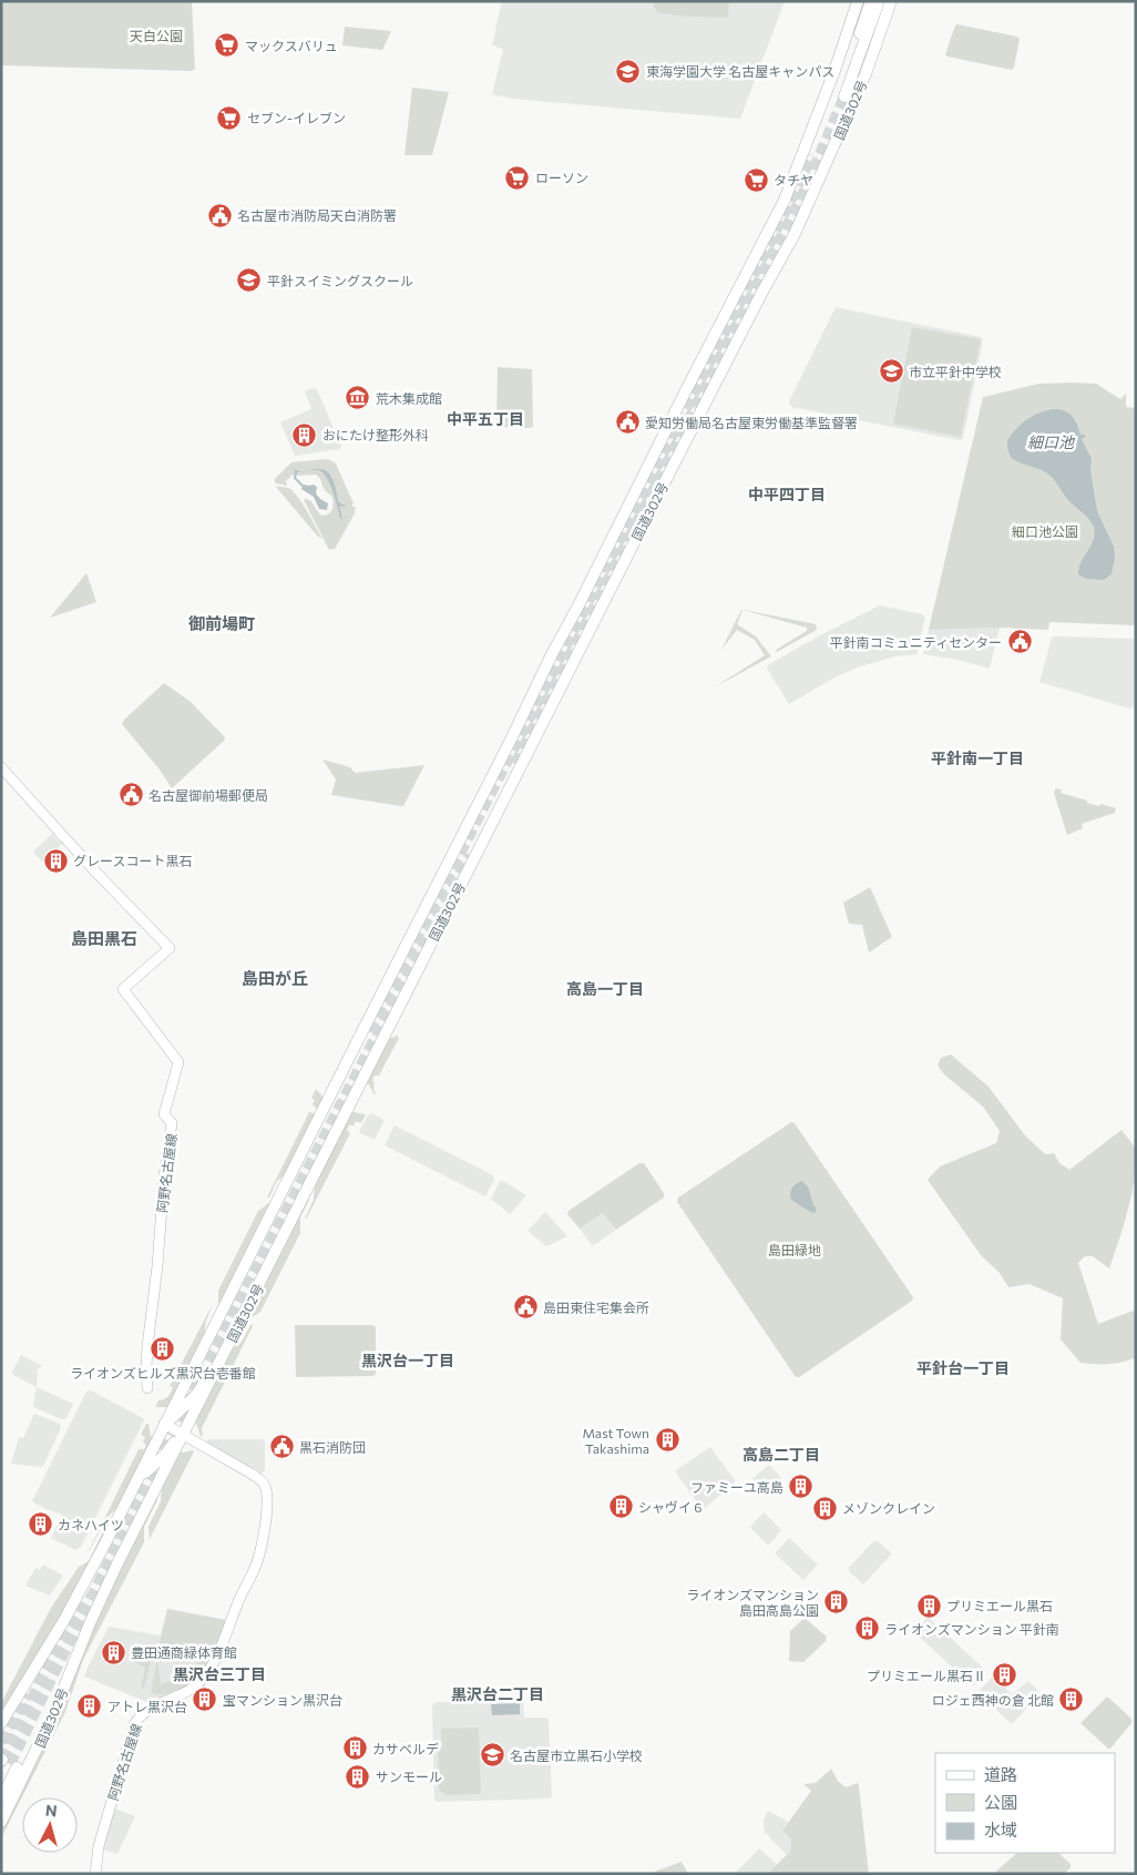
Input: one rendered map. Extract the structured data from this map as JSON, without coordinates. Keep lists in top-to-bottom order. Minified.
{"streets":{"highway":["国道302号"],"main road":["阿野名古屋線"]},"crossings":[["国道302号","阿野名古屋線"]],"districts":["中平五丁目","中平四丁目","御前場町","平針南一丁目","島田黒石","島田が丘","高島一丁目","黒沢台一丁目","平針台一丁目","高島二丁目","黒沢台三丁目","黒沢台二丁目"],"water":["細口池"],"parks":["天白公園","細口池公園","島田緑地"],"places":{"supermarket":["マックスバリュ","セブン-イレブン","ローソン","タチヤ"],"school or university":["東海学園大学 名古屋キャンパス","平針スイミングスクール","市立平針中学校","名古屋市立黒石小学校"],"public building":["名古屋市消防局天白消防署","愛知労働局名古屋東労働基準監督署","平針南コミュニティセンター","名古屋御前場郵便局","島田東住宅集会所","黒石消防団"],"museum":["荒木集成館"],"building":["おにたけ整形外科","グレースコート黒石","ライオンズヒルズ黒沢台壱番館","Mast Town Takashima","ファミーユ高島","シャヴイ 6","メゾンクレイン","カネハイツ","ライオンズマンション 島田高島公園","プリミエール黒石","ライオンズマンション 平針南","豊田通商緑体育館","プリミエール黒石Ⅱ","宝マンション黒沢台","ロジェ西神の倉 北館","アトレ黒沢台","カサベルデ","サンモール"]},"legend":["道路","公園","水域"],"north":"top"}
